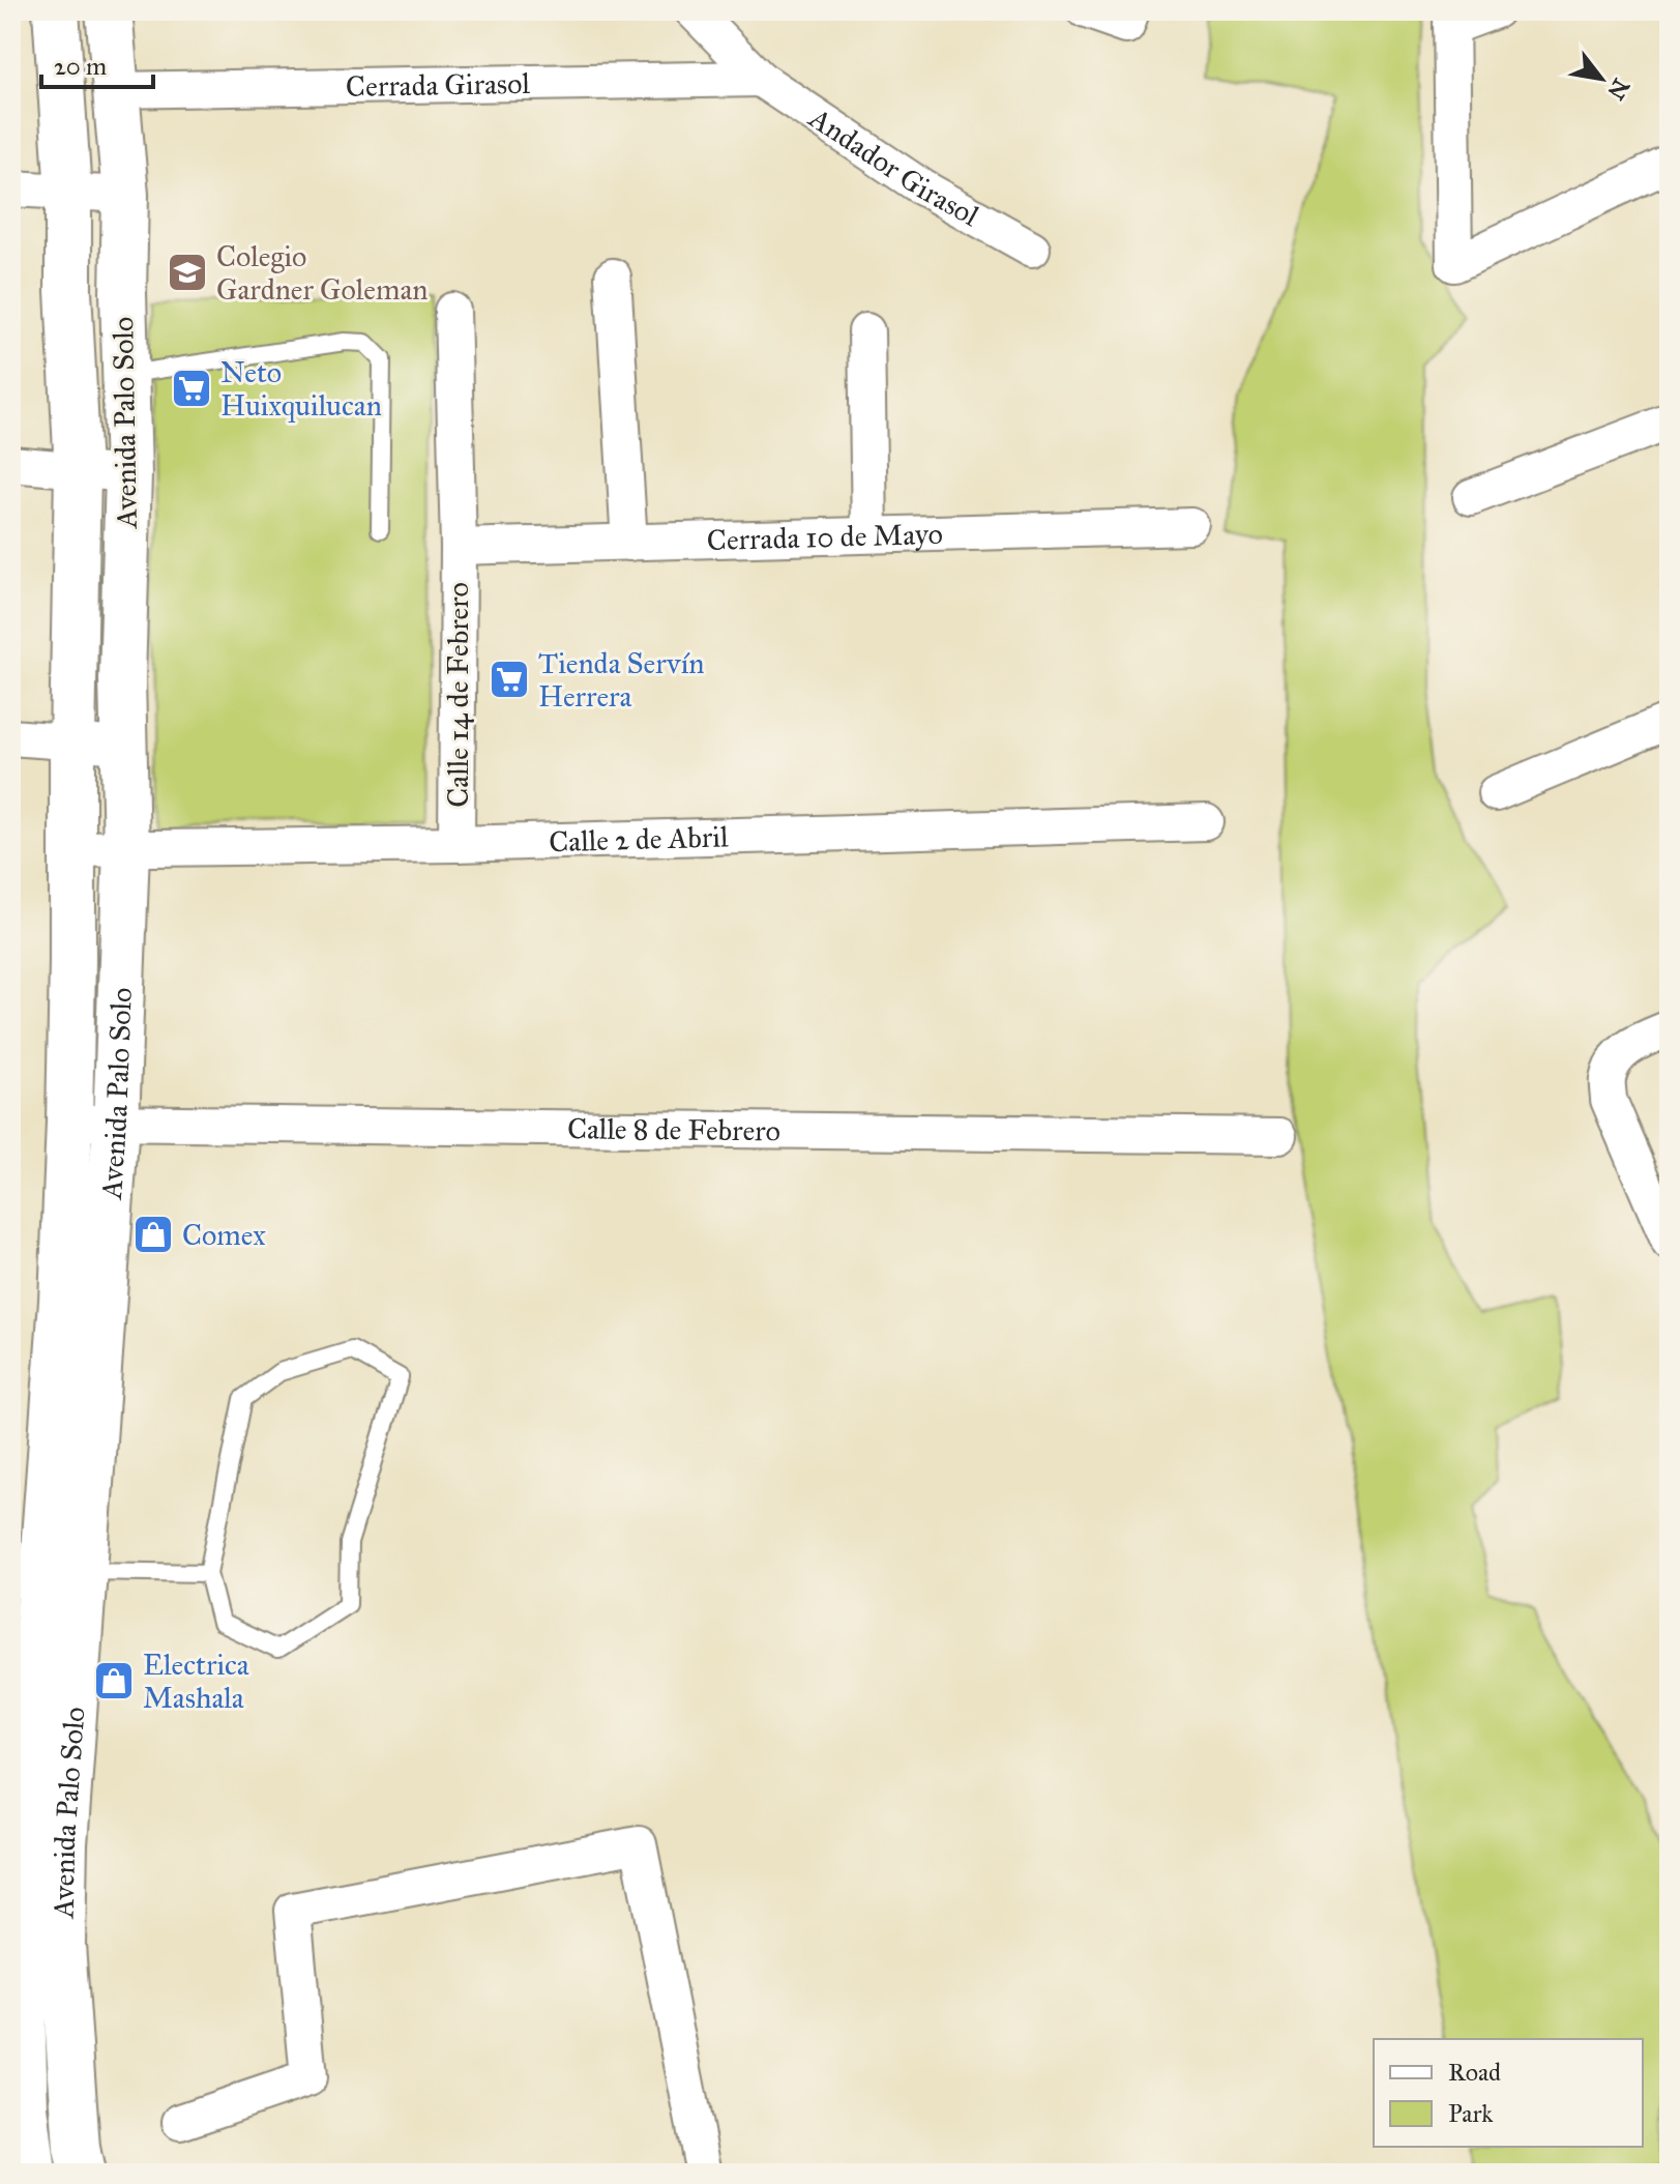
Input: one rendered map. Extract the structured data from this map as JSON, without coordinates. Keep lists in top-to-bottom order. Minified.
{"streets":{"main road":["Avenida Palo Solo"],"street":["Cerrada Girasol","Andador Girasol","Cerrada 10 de Mayo","Calle 14 de Febrero","Calle 2 de Abril","Calle 8 de Febrero"]},"crossings":[["Cerrada Girasol","Andador Girasol"],["Cerrada Girasol","Avenida Palo Solo"],["Avenida Palo Solo","Calle 2 de Abril"],["Avenida Palo Solo","Calle 8 de Febrero"],["Cerrada 10 de Mayo","Calle 14 de Febrero"],["Calle 14 de Febrero","Calle 2 de Abril"]],"places":{"school or university":["Colegio Gardner Goleman"],"supermarket":["Neto Huixquilucan","Tienda Servín Herrera"],"shop":["Comex","Electrica Mashala"]},"legend":["Road","Park"],"scale_bar":"20 m","north":"bottom right"}
